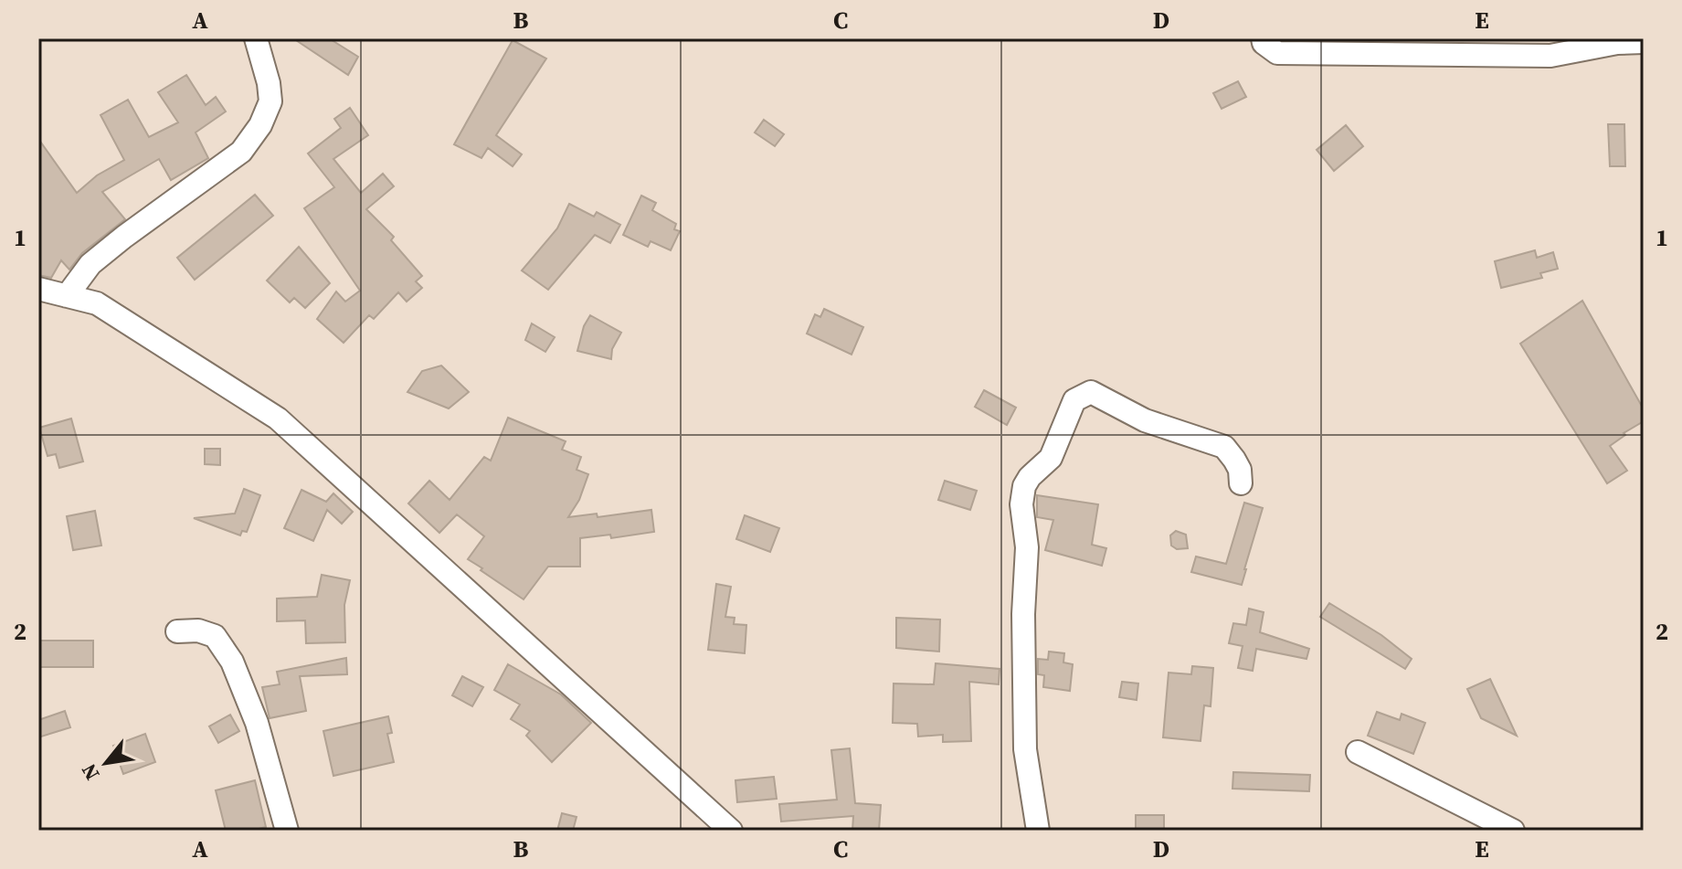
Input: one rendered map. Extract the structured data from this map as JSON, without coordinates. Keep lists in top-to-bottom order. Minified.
{"north":"bottom left","grid":{"columns":["A","B","C","D","E"],"rows":["1","2"]}}
